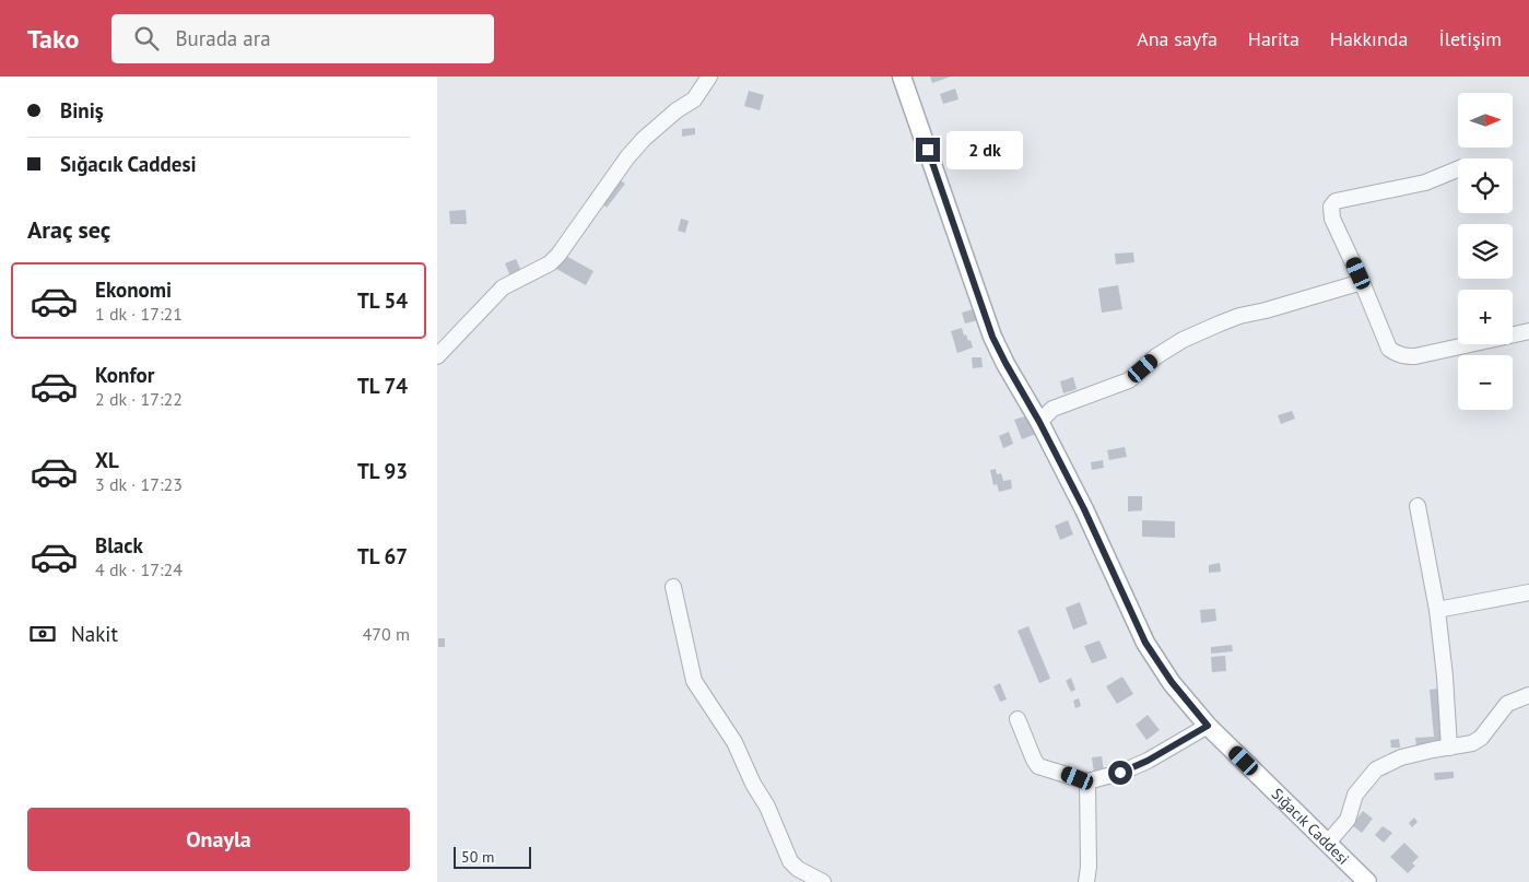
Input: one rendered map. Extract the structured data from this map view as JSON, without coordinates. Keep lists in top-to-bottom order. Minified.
{"streets":{"main road":["Sığacık Caddesi"]},"scale_bar":"50 m","north":"right","page":{"header":"Tako","search":"Burada ara","nav":["Ana sayfa","Harita","Hakkında","İletişim"],"banner":["Biniş","Sığacık Caddesi"],"map_buttons":["+","−"],"bubble":"2 dk","heading":"Araç seç","list":[{"name":"Ekonomi","note":"1 dk · 17:21","value":"TL 54"},{"name":"Konfor","note":"2 dk · 17:22","value":"TL 74"},{"name":"XL","note":"3 dk · 17:23","value":"TL 93"},{"name":"Black","note":"4 dk · 17:24","value":"TL 67"}],"pay":["Nakit","470 m"],"buttons":"Onayla","scale":"50 m"}}
